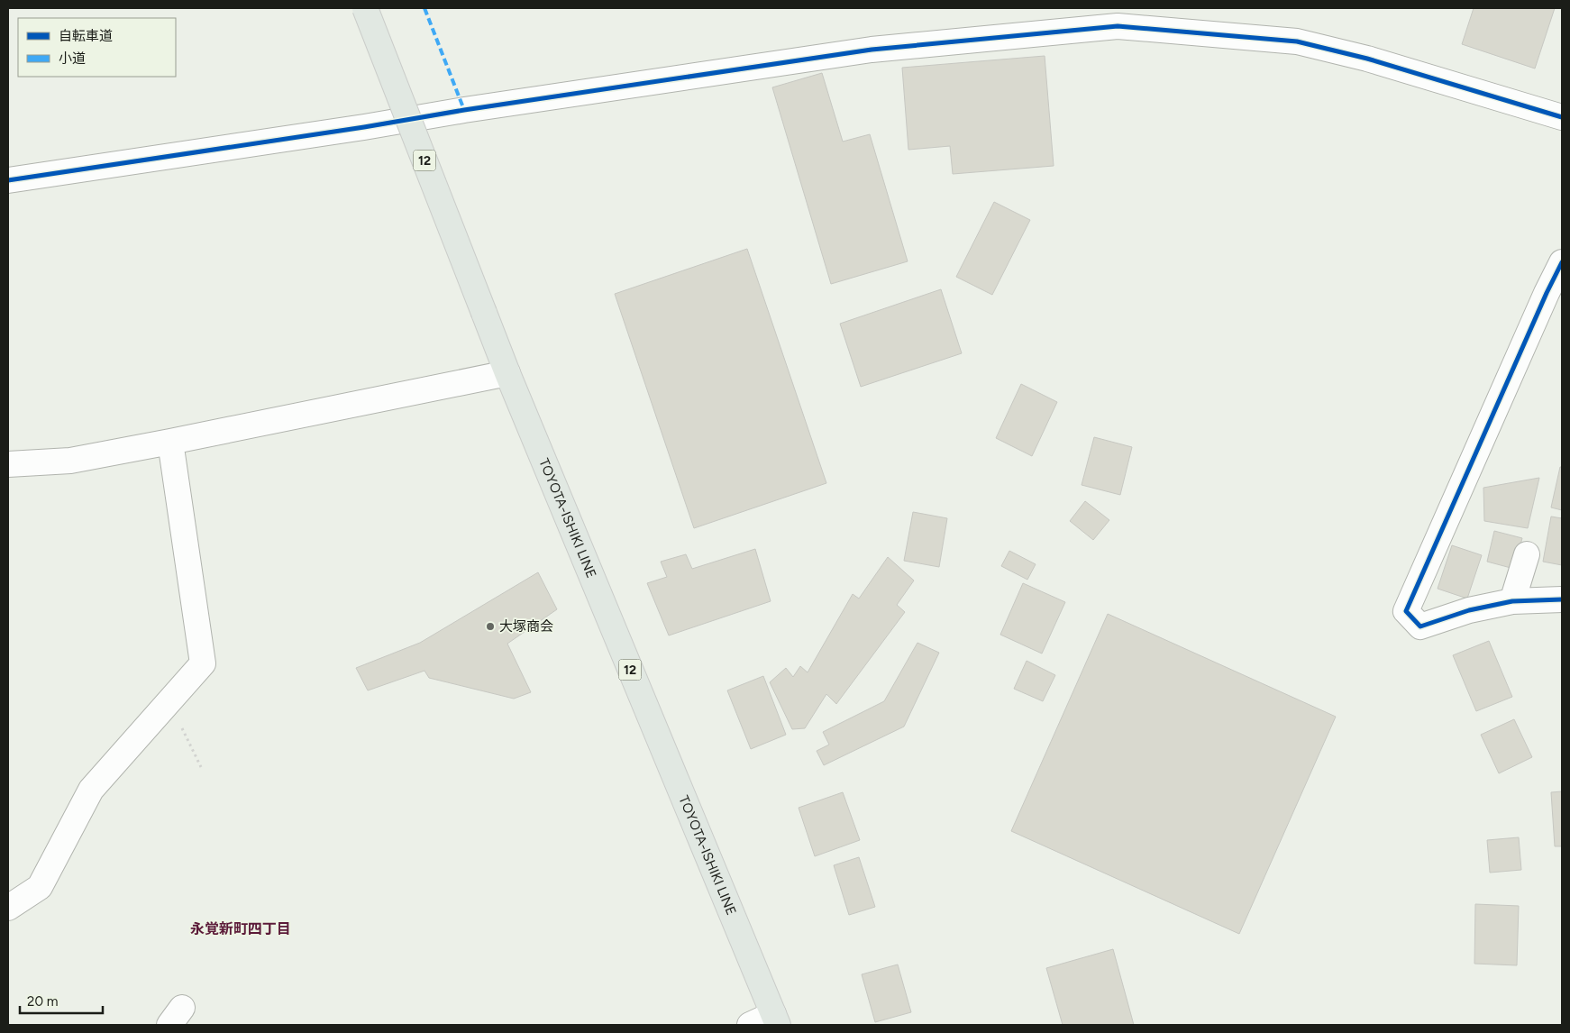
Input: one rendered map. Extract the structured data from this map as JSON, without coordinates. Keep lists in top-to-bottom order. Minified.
{"streets":{"main road":["12","TOYOTA-ISHIKI LINE"]},"districts":["永覚新町四丁目"],"places":["大塚商会"],"legend":["自転車道","小道"],"scale_bar":"20 m"}
